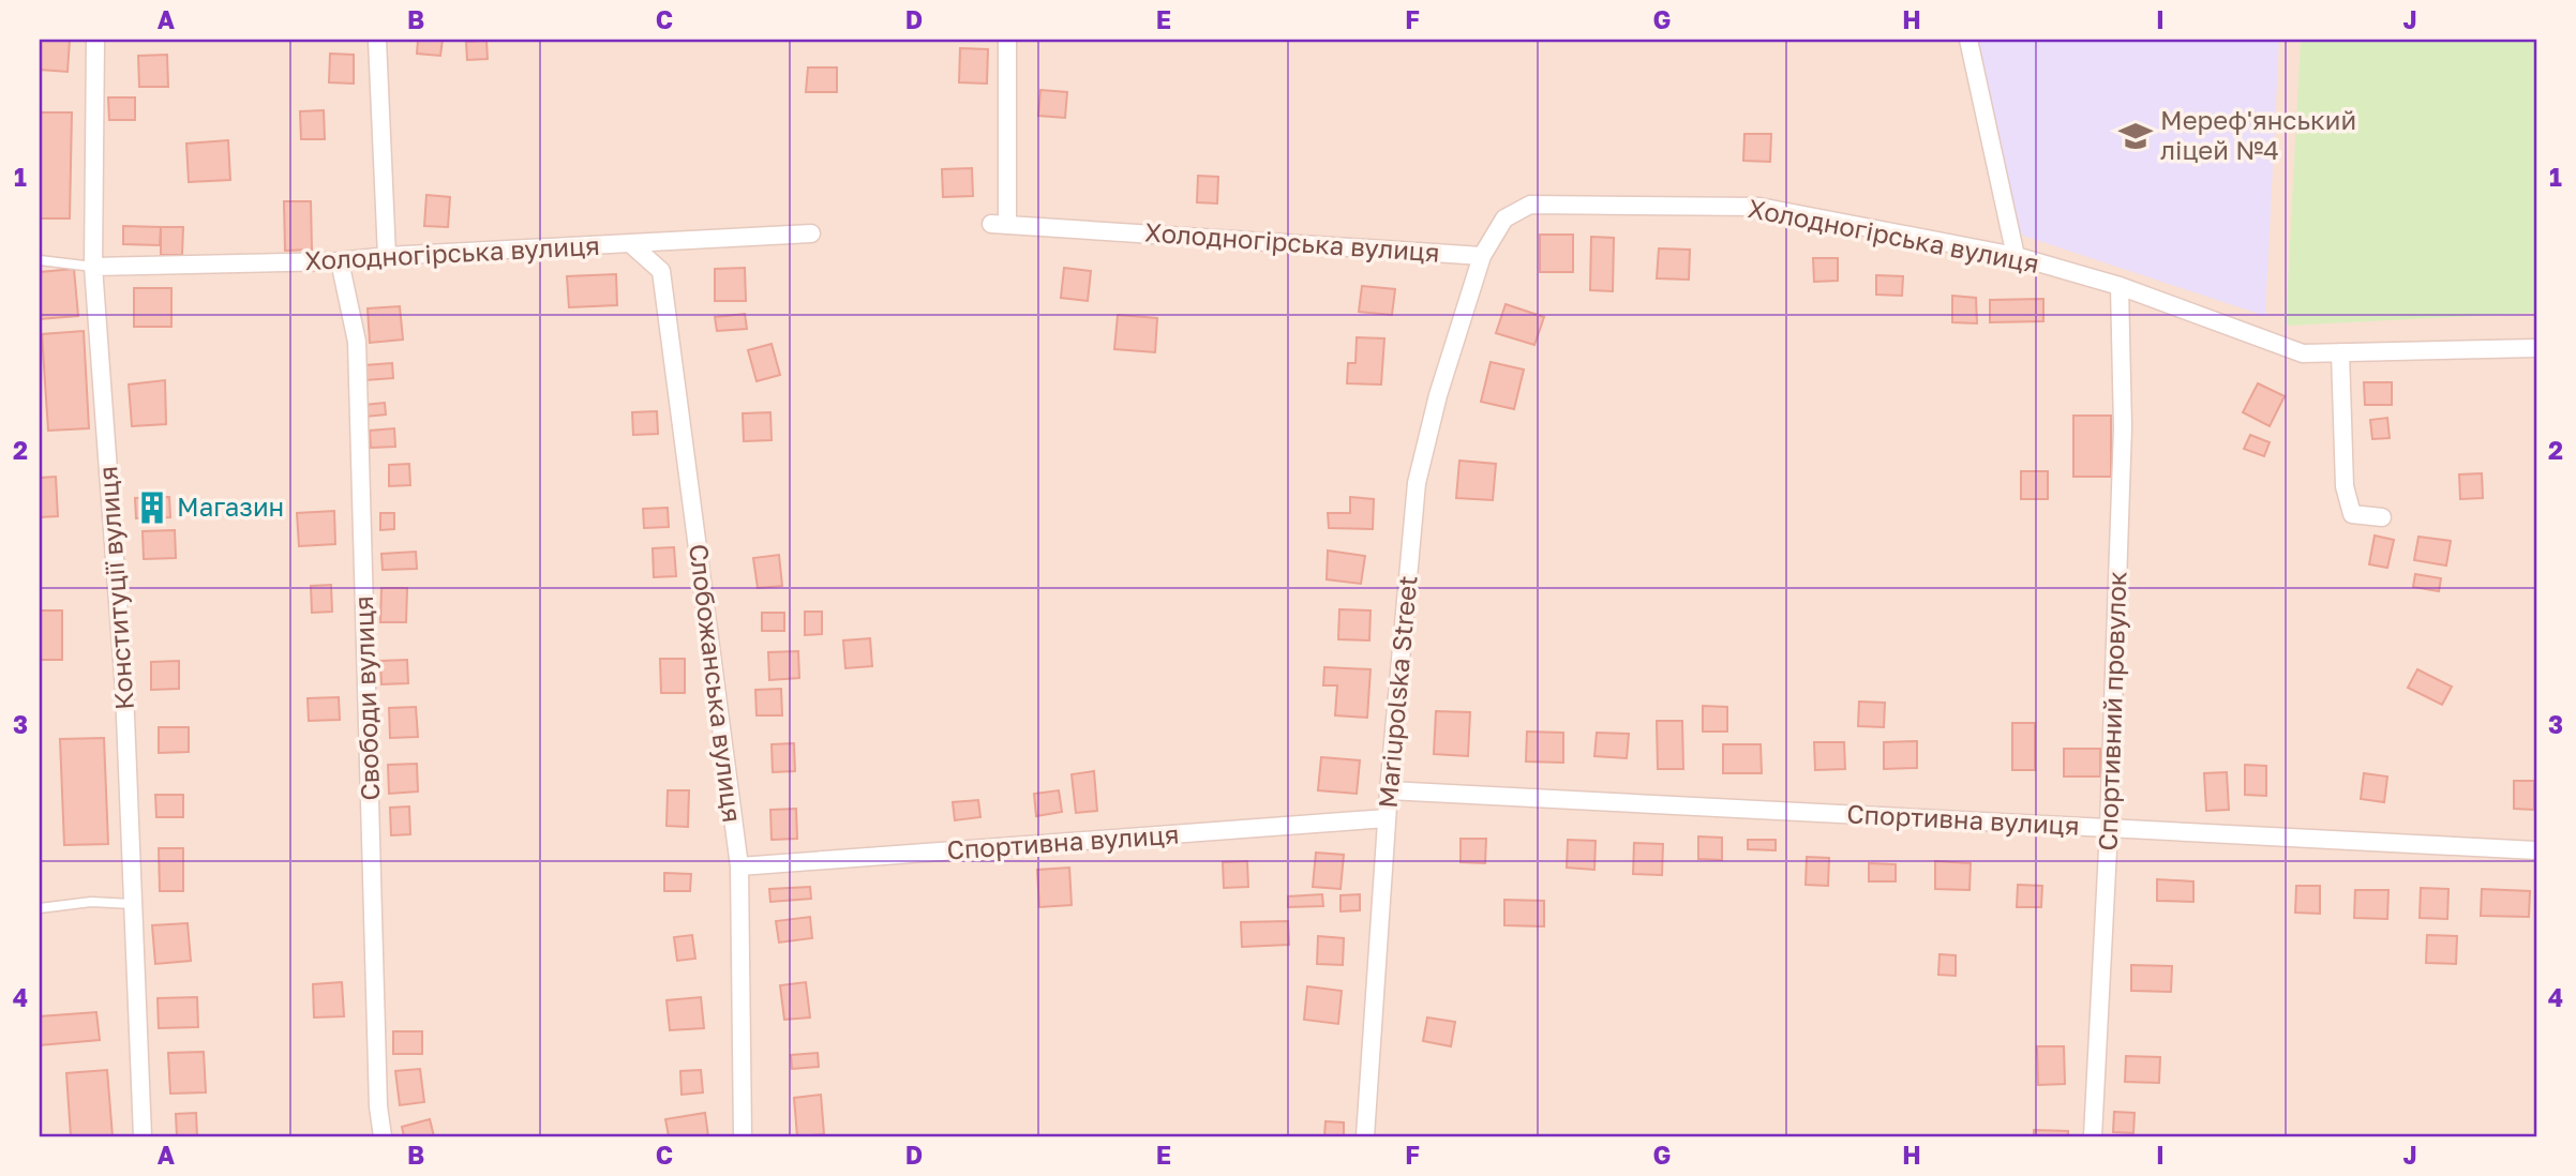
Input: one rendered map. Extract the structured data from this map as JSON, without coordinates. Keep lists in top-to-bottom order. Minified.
{"streets":{"street":["Холодногірська вулиця","Конституції вулиця","Слобожанська вулиця","Mariupolska Street","Свободи вулиця","Спортивний провулок","Спортивна вулиця"]},"crossings":[["Холодногірська вулиця","Конституції вулиця"],["Холодногірська вулиця","Слобожанська вулиця"],["Холодногірська вулиця","Mariupolska Street"],["Холодногірська вулиця","Свободи вулиця"],["Холодногірська вулиця","Спортивний провулок"],["Слобожанська вулиця","Спортивна вулиця"],["Mariupolska Street","Спортивна вулиця"],["Спортивний провулок","Спортивна вулиця"]],"places":{"school or university":["Мереф'янський ліцей №4"],"building":["Магазин"]},"grid":{"columns":["A","B","C","D","E","F","G","H","I","J"],"rows":["1","2","3","4"]}}
